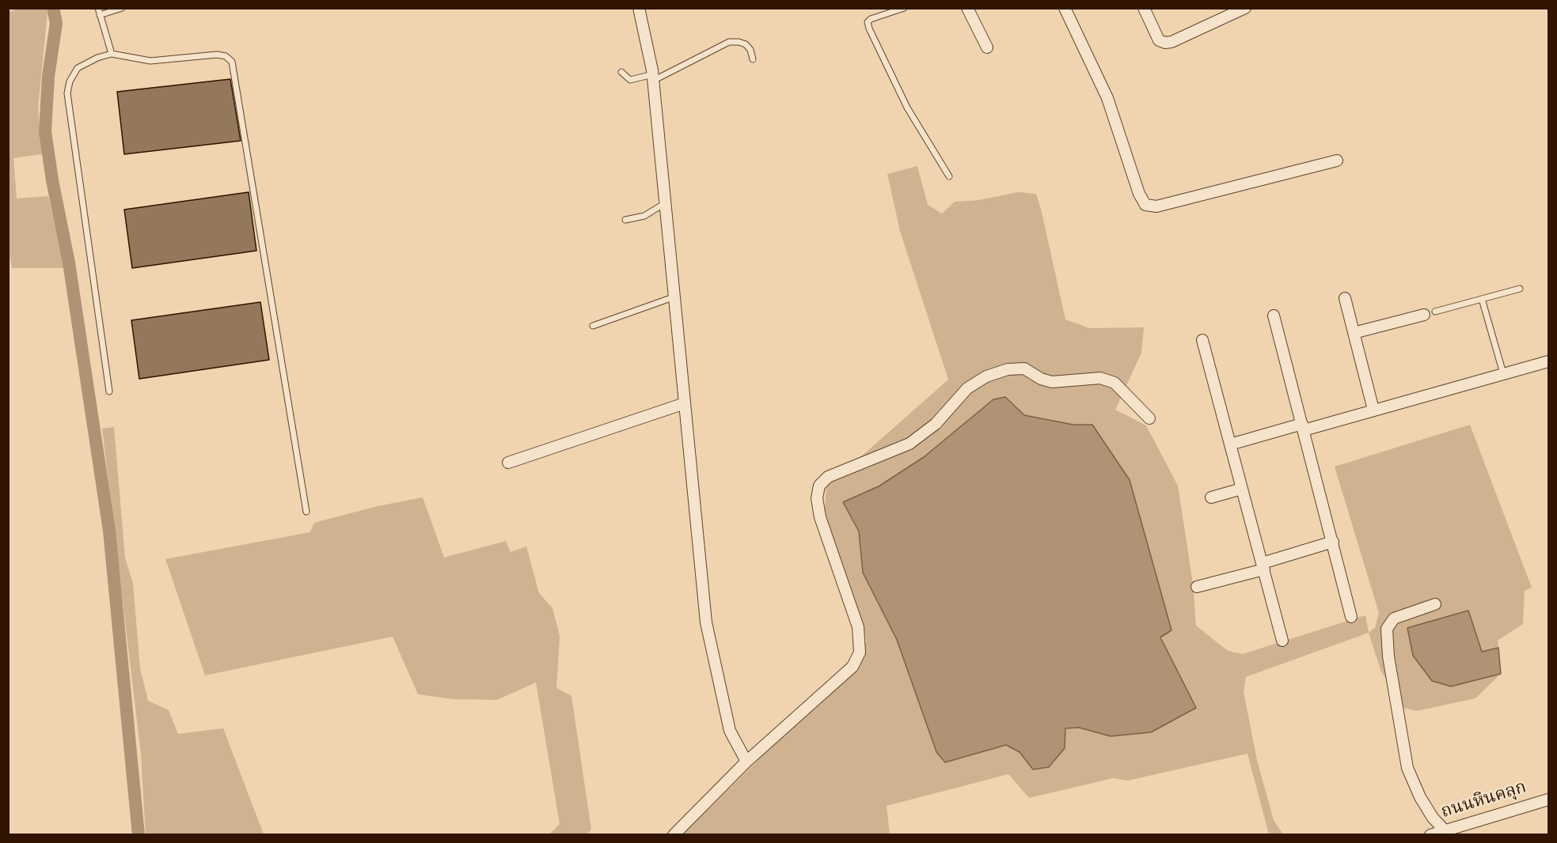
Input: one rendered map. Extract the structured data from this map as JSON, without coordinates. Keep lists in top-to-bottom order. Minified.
{"streets":{"street":["ถนนหินคลุก"]}}
